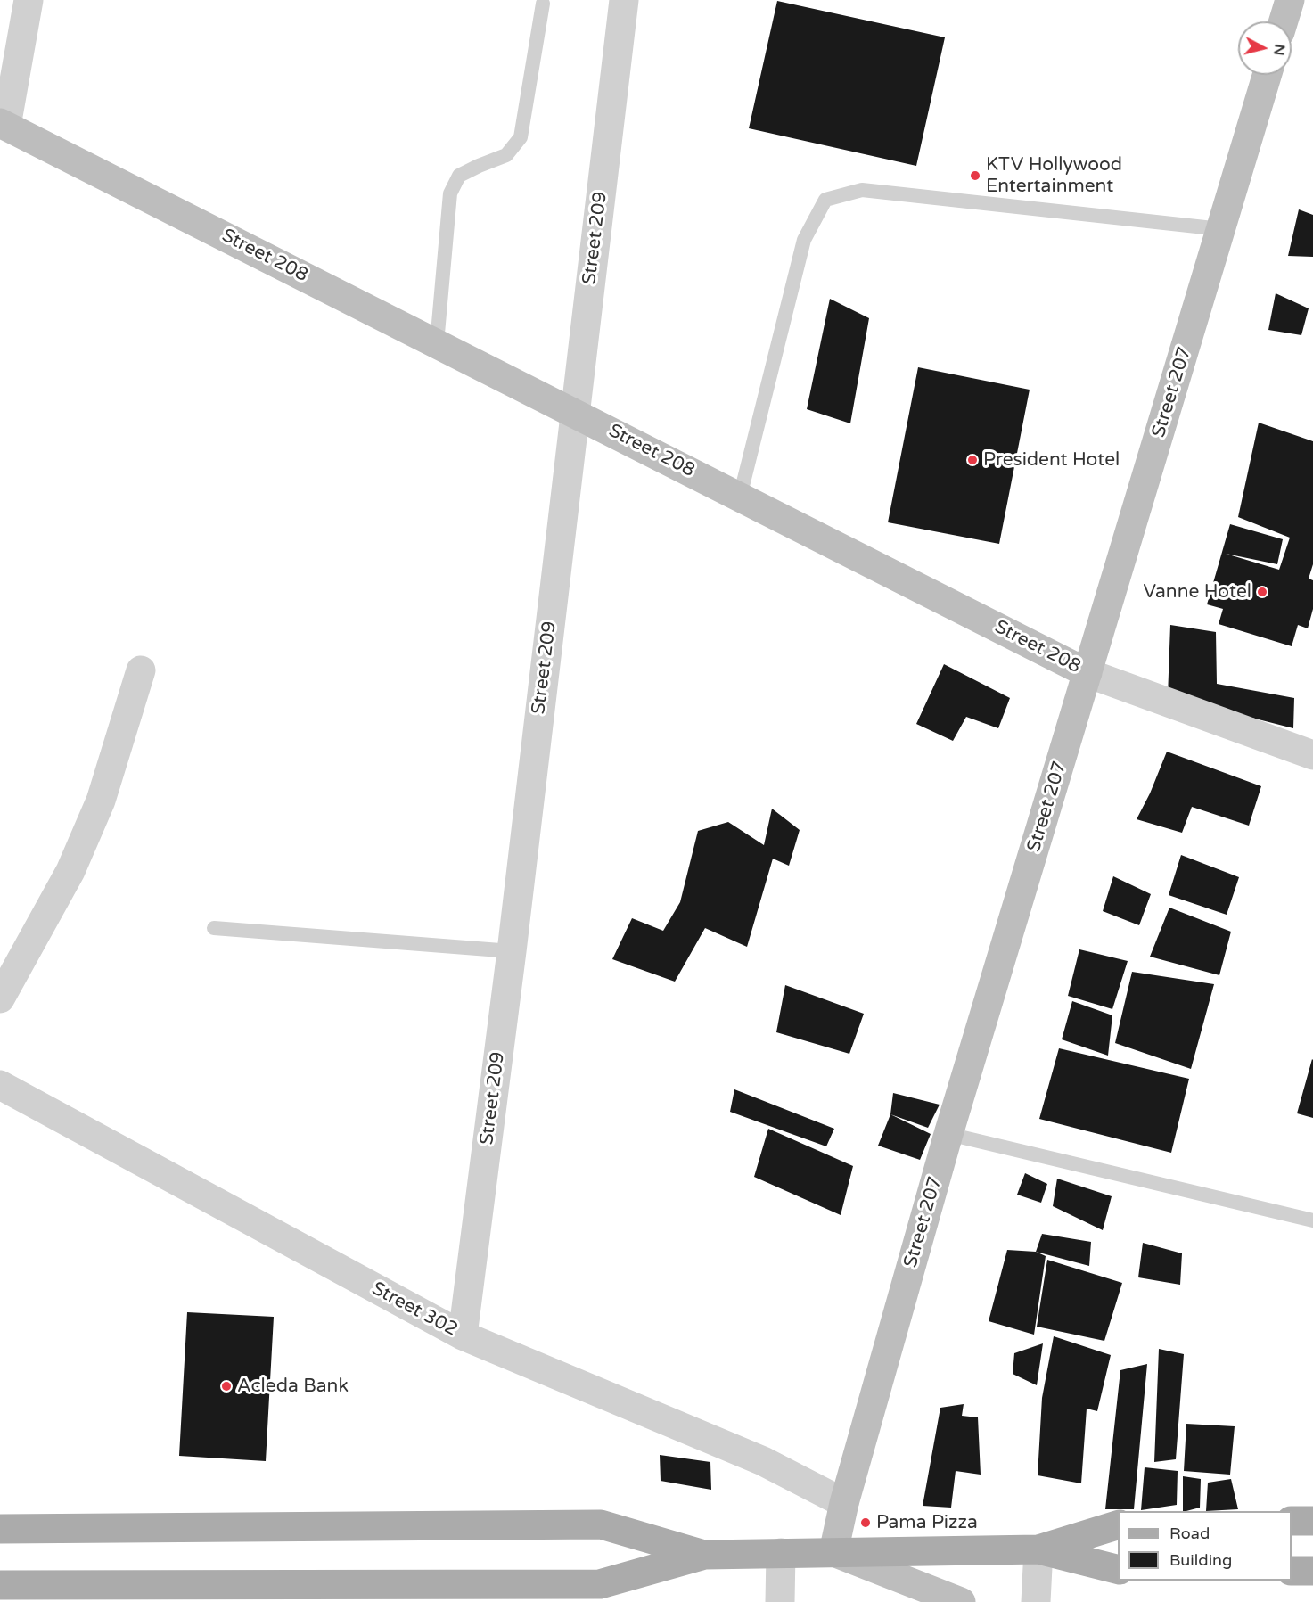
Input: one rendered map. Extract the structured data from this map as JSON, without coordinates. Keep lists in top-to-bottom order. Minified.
{"streets":{"street":["Street 209","Street 208","Street 207","Street 302"]},"crossings":[["Street 209","Street 208"],["Street 209","Street 302"],["Street 208","Street 207"],["Street 207","Street 302"]],"places":["KTV Hollywood Entertainment","President Hotel","Vanne Hotel","Acleda Bank","Pama Pizza"],"legend":["Road","Building"],"north":"right"}
